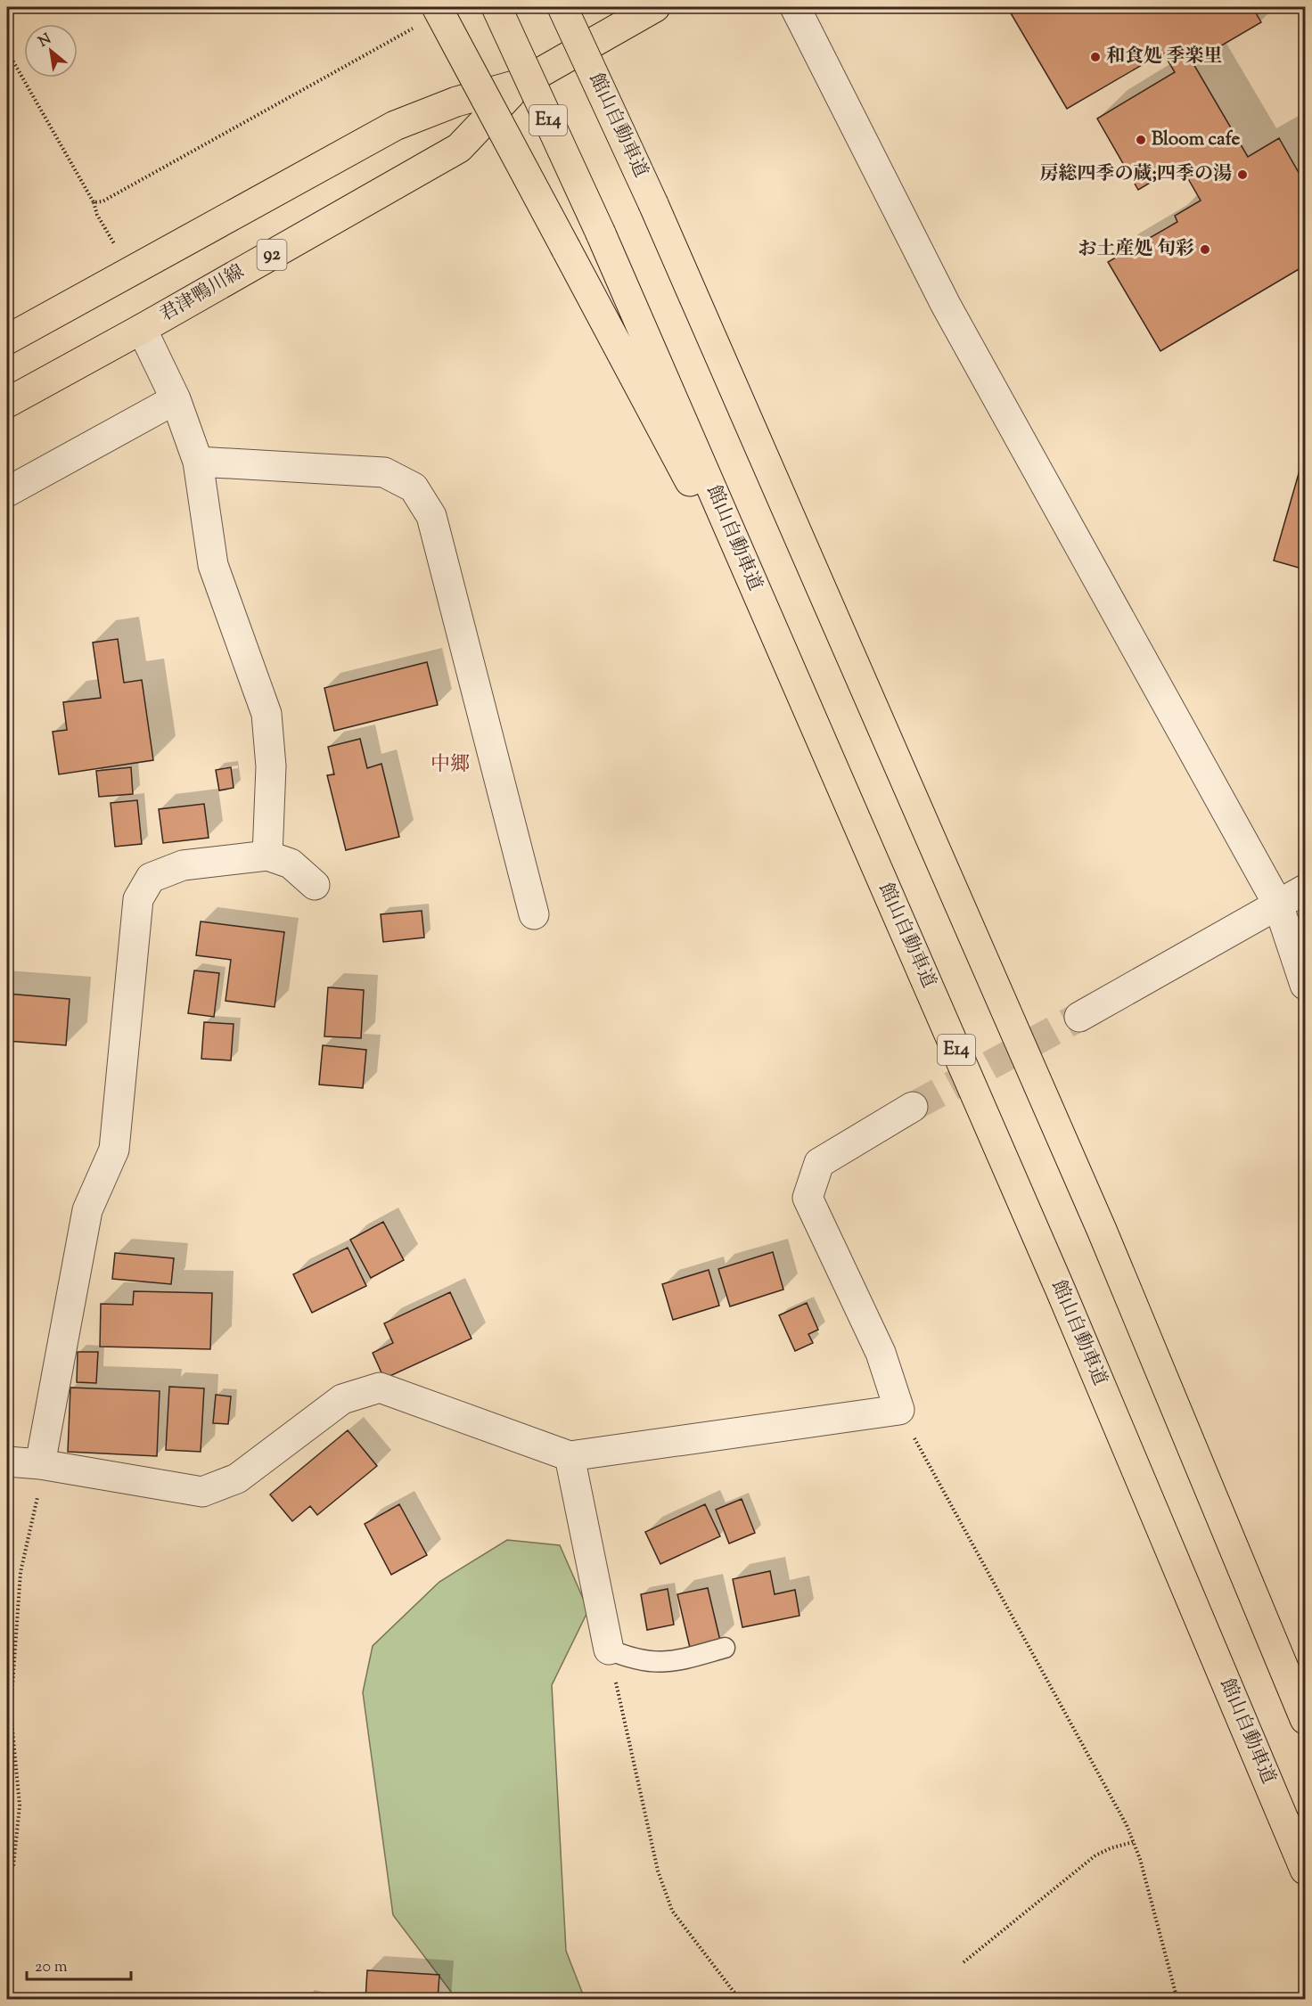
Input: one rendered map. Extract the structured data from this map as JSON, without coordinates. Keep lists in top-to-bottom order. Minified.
{"streets":{"main road":["E14","館山自動車道","92","君津鴨川線"]},"districts":["中郷"],"places":["和食処 季楽里","Bloom cafe","房総四季の蔵;四季の湯","お土産処 旬彩"],"scale_bar":"20 m","north":"top left"}
